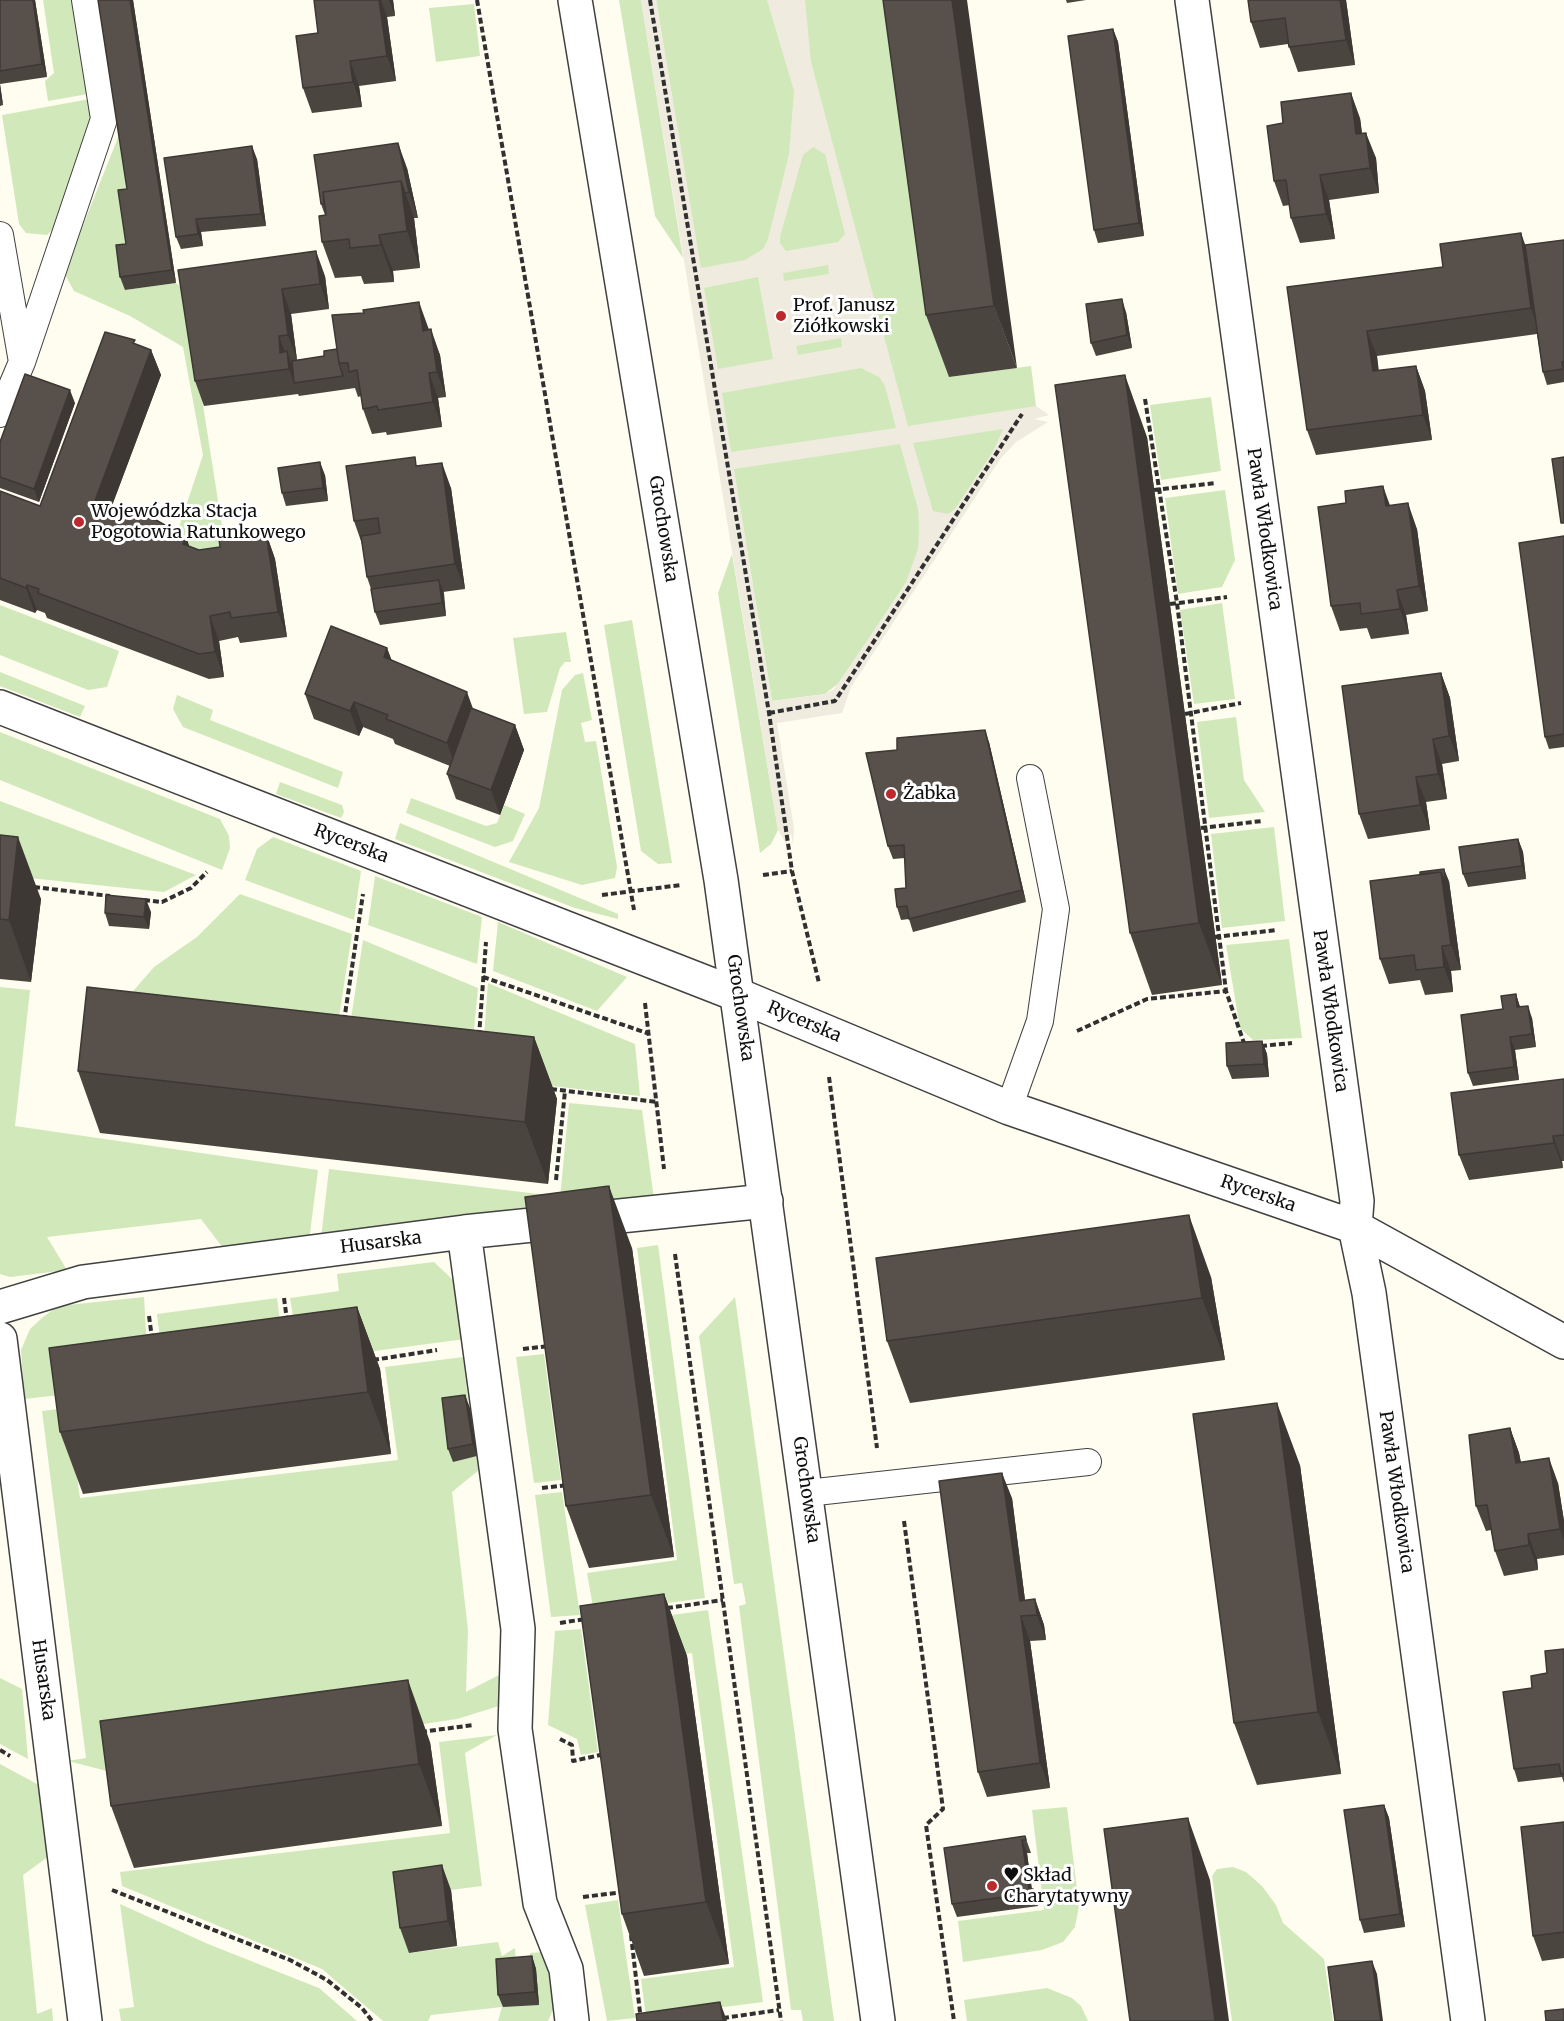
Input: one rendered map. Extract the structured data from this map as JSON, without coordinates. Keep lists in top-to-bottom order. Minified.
{"streets":{"street":["Grochowska","Pawła Włodkowica","Rycerska","Husarska"]},"crossings":[["Grochowska","Rycerska"],["Grochowska","Husarska"],["Pawła Włodkowica","Rycerska"]],"places":["Prof. Janusz Ziółkowski","Wojewódzka Stacja Pogotowia Ratunkowego","Żabka","♥ Skład Charytatywny"]}
